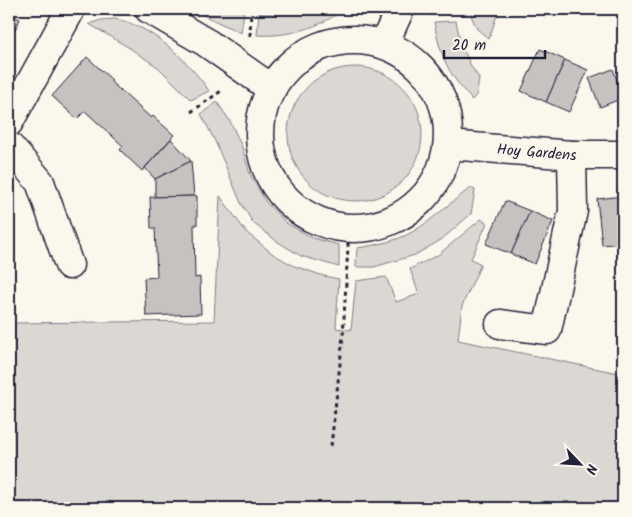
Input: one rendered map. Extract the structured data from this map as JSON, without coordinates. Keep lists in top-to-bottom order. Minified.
{"streets":{"street":["Hoy Gardens"]},"scale_bar":"20 m","north":"bottom right"}
